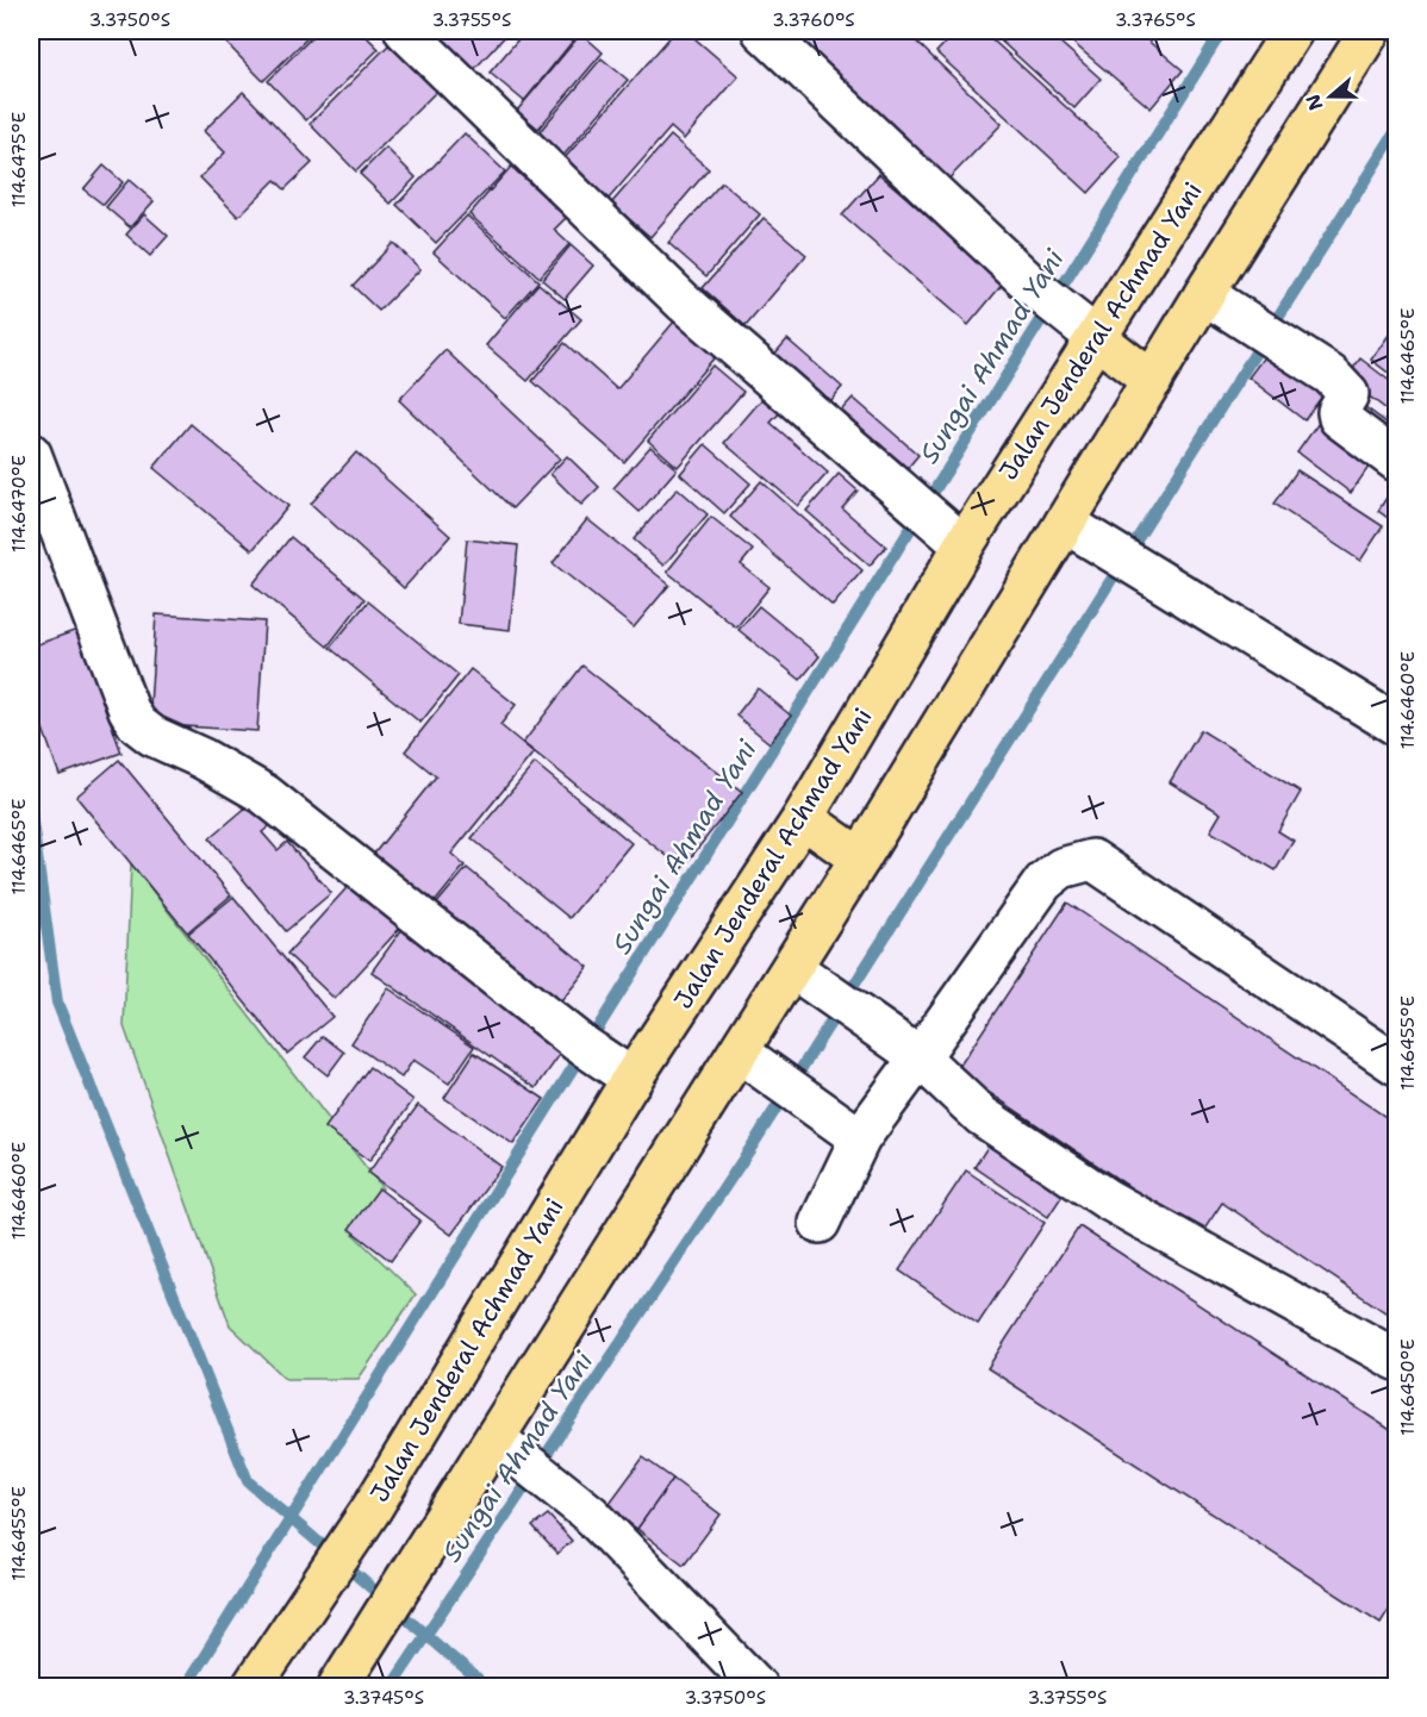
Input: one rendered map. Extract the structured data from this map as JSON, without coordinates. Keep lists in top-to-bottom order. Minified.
{"streets":{"highway":["Jalan Jenderal Achmad Yani"]},"water":["Sungai Ahmad Yani"],"north":"left","coordinates":["3.3750°S","3.3755°S","3.3760°S","3.3765°S","114.6475°E","114.6465°E","114.6470°E","114.6460°E","114.6455°E","114.6450°E","3.3745°S"]}
